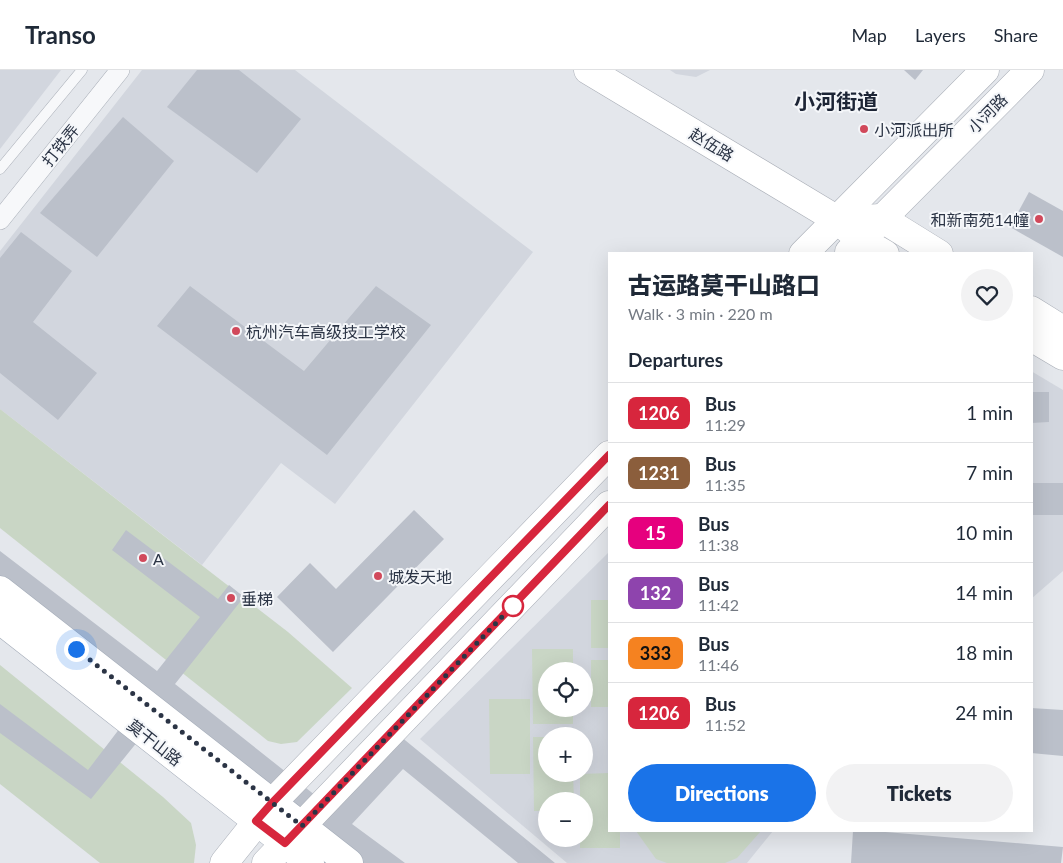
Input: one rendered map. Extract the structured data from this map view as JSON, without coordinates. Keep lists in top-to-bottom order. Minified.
{"streets":{"main road":["小河路","赵伍路","莫干山路"],"street":["打铁弄"]},"crossings":[["小河路","赵伍路"]],"districts":["小河街道"],"places":["小河派出所","和新南苑14幢","杭州汽车高级技工学校","A","城发天地","垂梯"],"lines":["bus line 1206"],"page":{"header":"Transo","nav":["Map","Layers","Share"],"heading":[["古运路莫干山路口","Walk · 3 min · 220 m"],"Departures"],"list":[{"mark":"1206","name":"Bus","note":"11:29","value":"1 min"},{"mark":"1231","name":"Bus","note":"11:35","value":"7 min"},{"mark":"15","name":"Bus","note":"11:38","value":"10 min"},{"mark":"132","name":"Bus","note":"11:42","value":"14 min"},{"mark":"333","name":"Bus","note":"11:46","value":"18 min"},{"mark":"1206","name":"Bus","note":"11:52","value":"24 min"}],"map_buttons":["+","−"],"buttons":["Directions","Tickets"]}}
